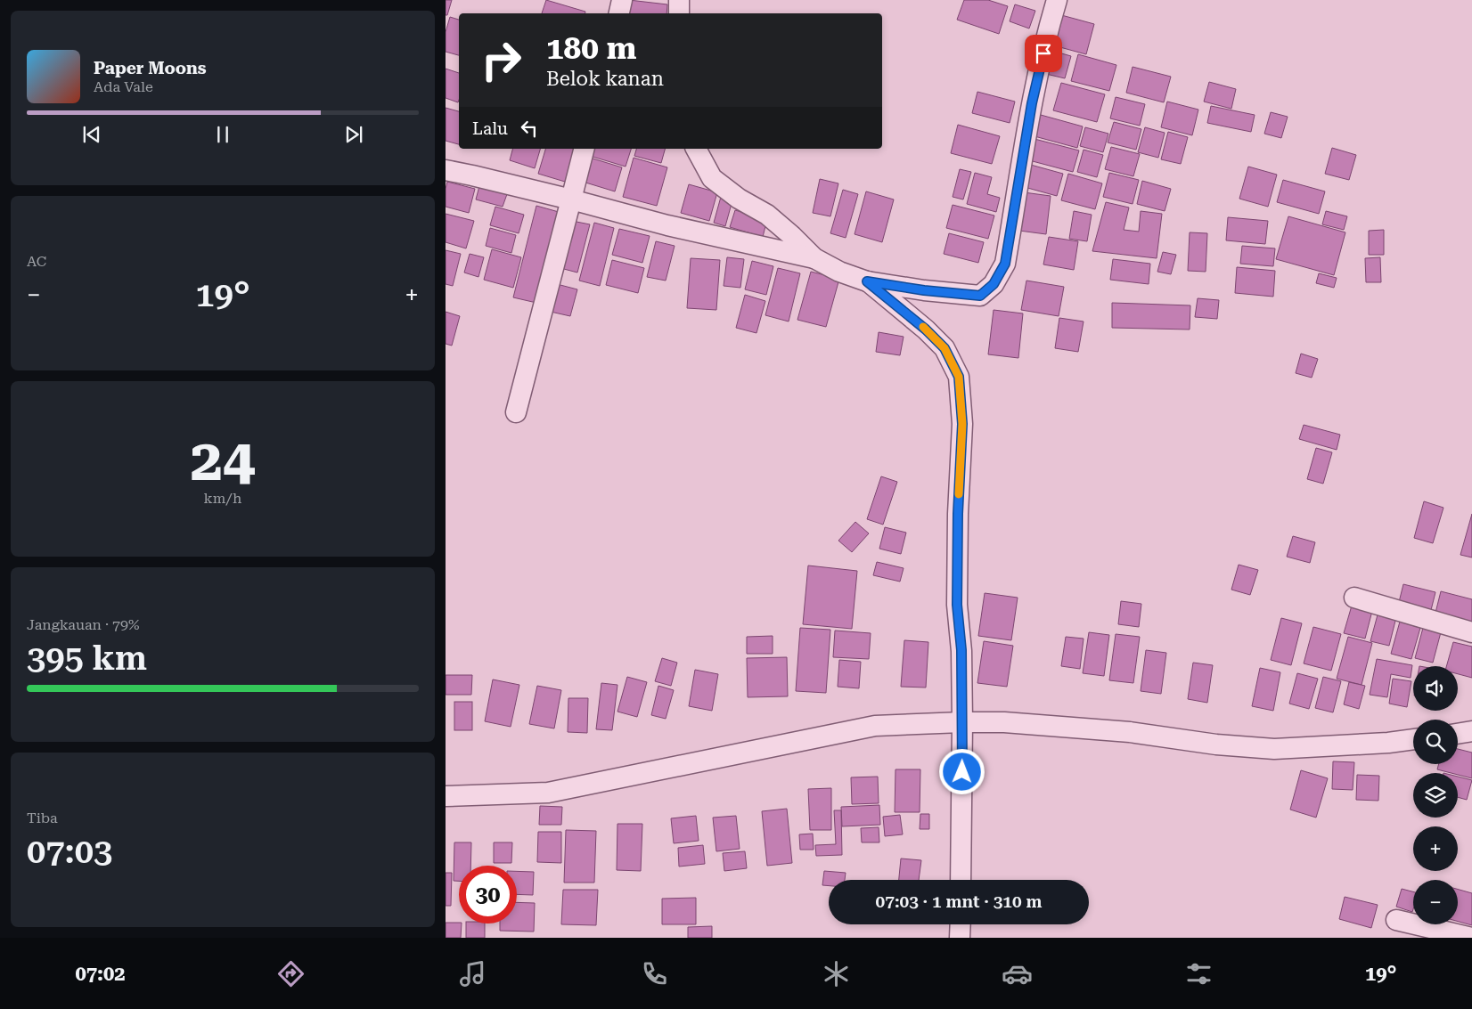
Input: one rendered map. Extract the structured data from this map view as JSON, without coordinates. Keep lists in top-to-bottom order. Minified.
{"page":{"turn":["180 m","Belok kanan"],"song":["Paper Moons","Ada Vale"],"then":"Lalu","tile":["AC",["24","km/h"],["Jangkauan · 79%","395 km"],["Tiba","07:03"]],"heat":["−","19°","+"],"map_buttons":["+","−"],"limit":"30","trip":"07:03 · 1 mnt · 310 m","tabs":["07:02","19°"]}}
